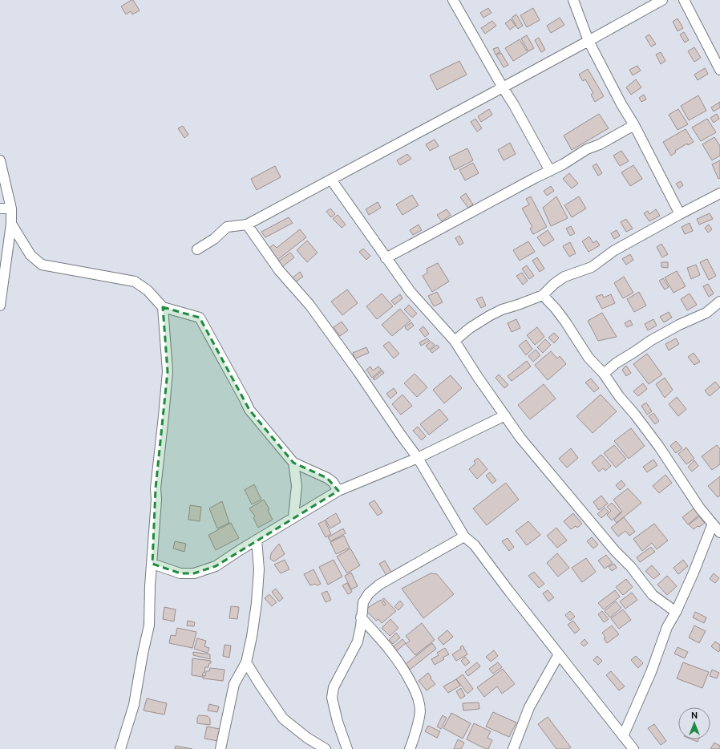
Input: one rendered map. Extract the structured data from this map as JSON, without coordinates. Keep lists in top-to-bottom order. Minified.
{"north":"top"}
